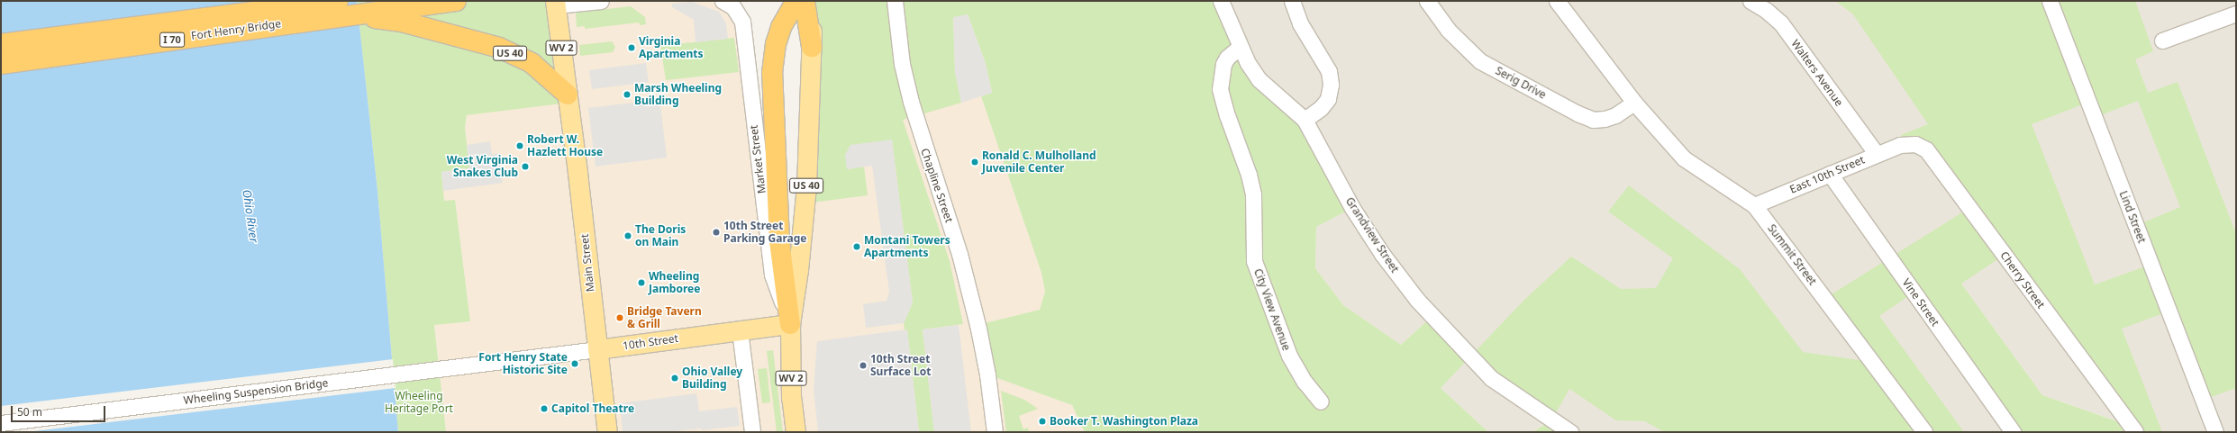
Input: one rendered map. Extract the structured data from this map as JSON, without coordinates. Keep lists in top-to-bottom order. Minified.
{"streets":{"highway":["Fort Henry Bridge","I 70","US 40"],"main road":["WV 2","Market Street","Main Street","10th Street"],"street":["Walters Avenue","Serig Drive","East 10th Street","Chapline Street","Lind Street","Grandview Street","Summit Street","Cherry Street","Vine Street","City View Avenue","Wheeling Suspension Bridge"]},"crossings":[["Fort Henry Bridge","I 70"],["Fort Henry Bridge","US 40"],["I 70","US 40"],["WV 2","US 40"],["WV 2","Main Street"],["US 40","Main Street"],["Walters Avenue","East 10th Street"],["Serig Drive","Summit Street"],["Market Street","10th Street"],["East 10th Street","Summit Street"],["East 10th Street","Cherry Street"],["East 10th Street","Vine Street"],["Grandview Street","City View Avenue"],["Main Street","10th Street"],["10th Street","Wheeling Suspension Bridge"]],"water":["Ohio River"],"parks":["Wheeling Heritage Port"],"places":["Virginia Apartments","Marsh Wheeling Building","Robert W. Hazlett House","Ronald C. Mulholland Juvenile Center","West Virginia Snakes Club","10th Street Parking Garage","The Doris on Main","Montani Towers Apartments","Wheeling Jamboree","Bridge Tavern & Grill","Fort Henry State Historic Site","10th Street Surface Lot","Ohio Valley Building","Capitol Theatre","Booker T. Washington Plaza"],"scale_bar":"50 m"}
